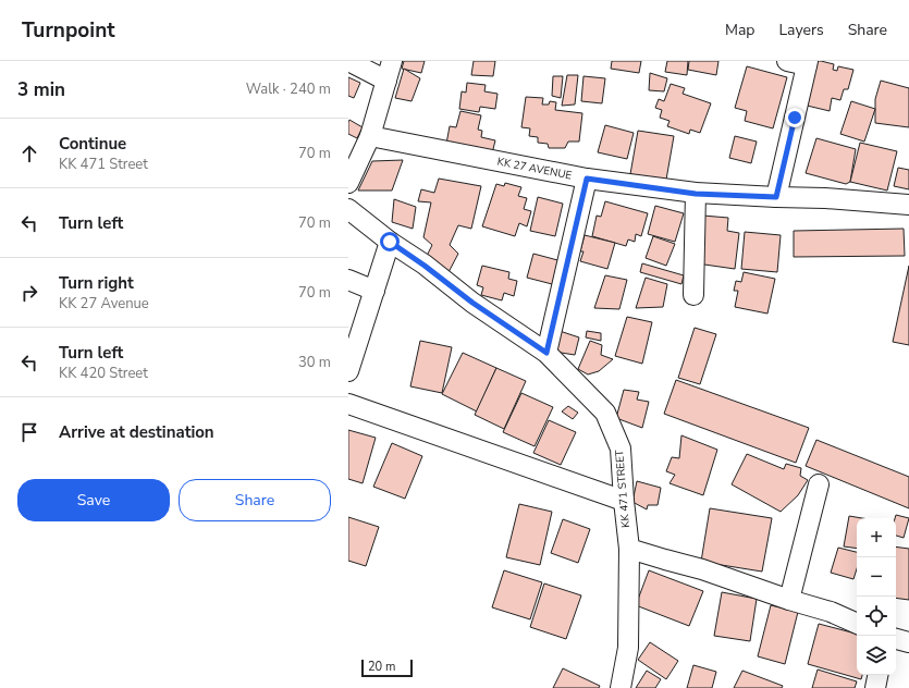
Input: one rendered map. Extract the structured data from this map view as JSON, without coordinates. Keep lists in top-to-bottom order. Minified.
{"streets":{"street":["KK 27 AVENUE","KK 471 STREET"]},"scale_bar":"20 m","page":{"header":"Turnpoint","nav":["Map","Layers","Share"],"heading":["3 min","Walk · 240 m"],"list":[["Continue","KK 471 Street","70 m"],["Turn left","70 m"],["Turn right","KK 27 Avenue","70 m"],["Turn left","KK 420 Street","30 m"],"Arrive at destination"],"buttons":["Save","Share"],"map_buttons":["+","−"],"scale":"20 m"}}
